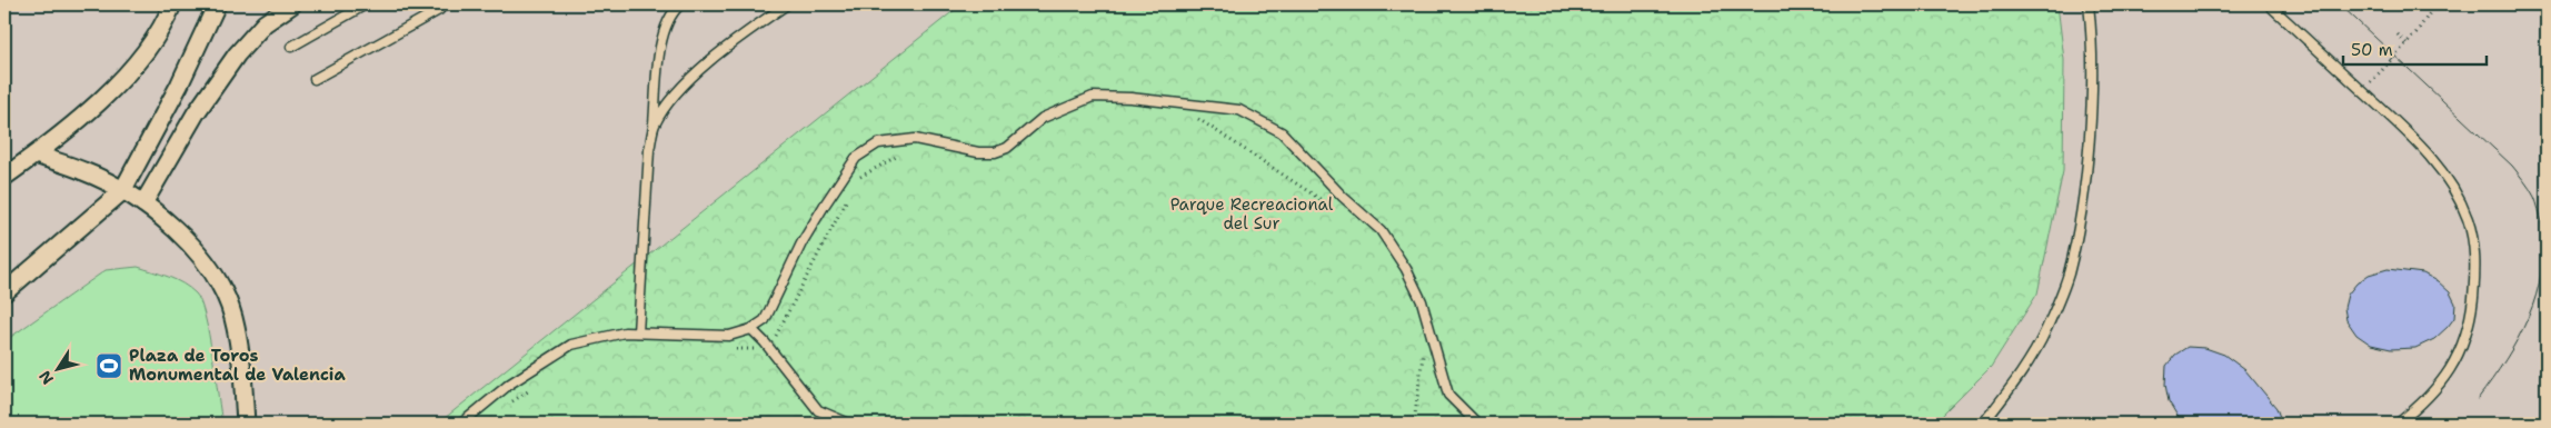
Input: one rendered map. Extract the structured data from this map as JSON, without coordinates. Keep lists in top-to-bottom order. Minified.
{"parks":["Parque Recreacional del Sur"],"places":{"sports":["Plaza de Toros Monumental de Valencia"]},"scale_bar":"50 m","north":"bottom left"}
